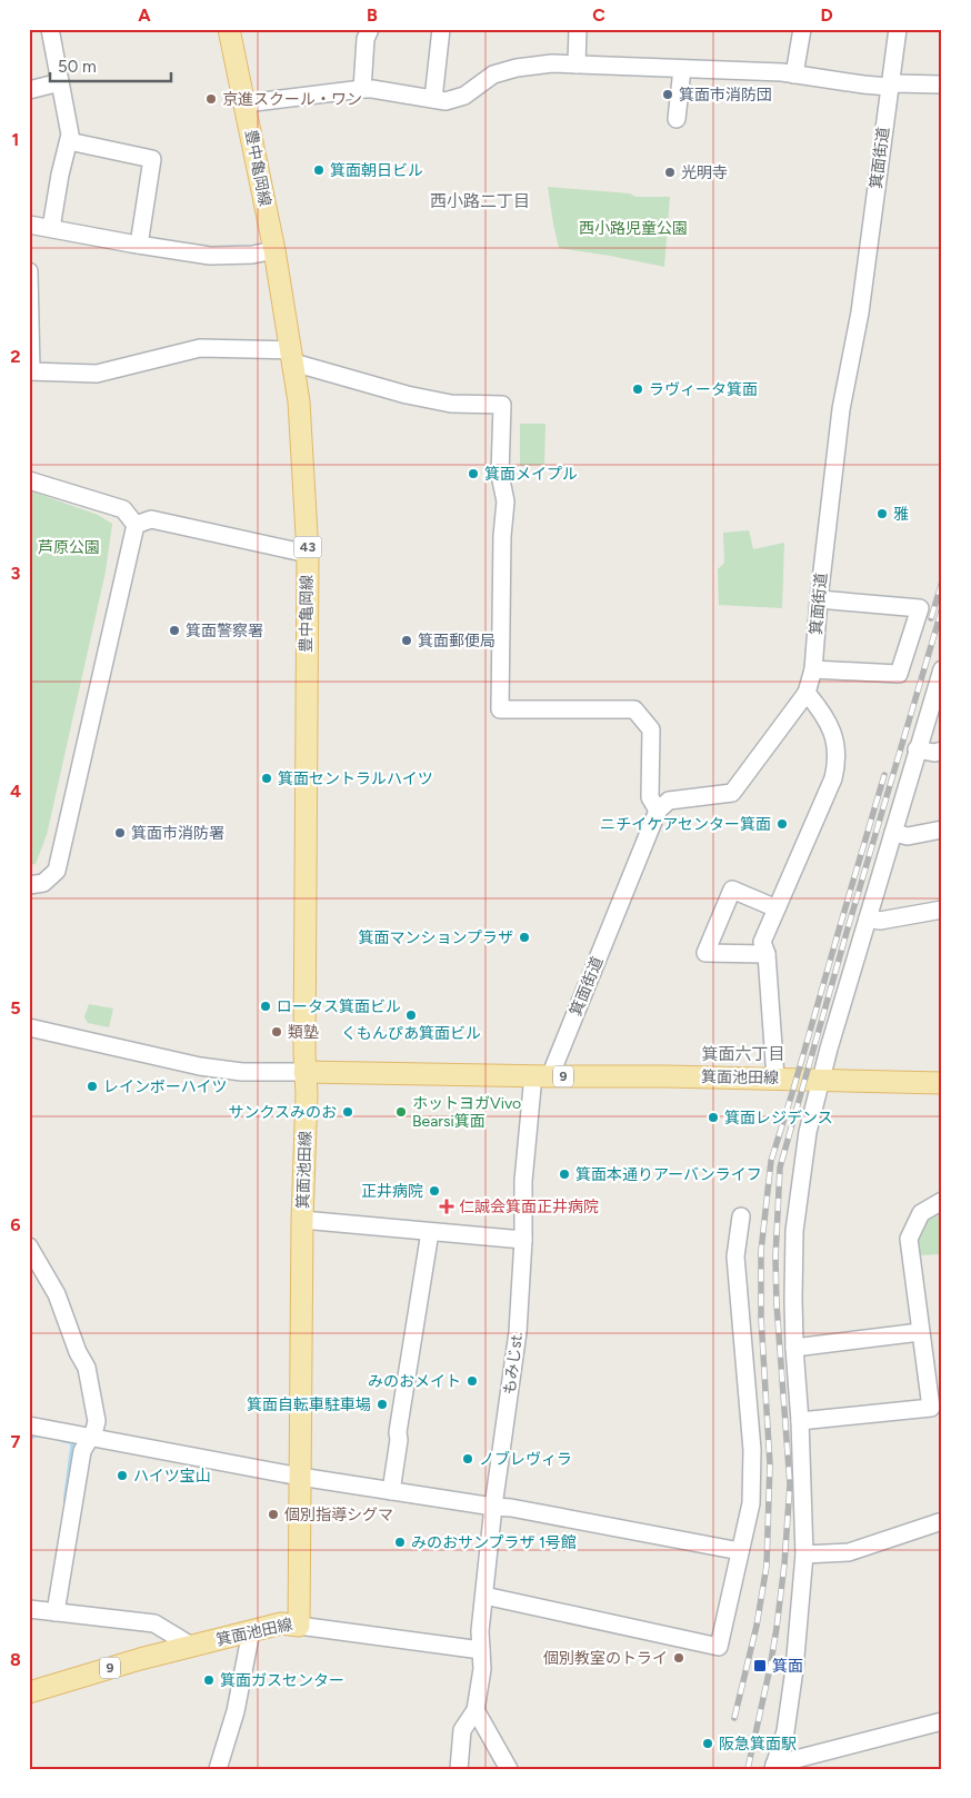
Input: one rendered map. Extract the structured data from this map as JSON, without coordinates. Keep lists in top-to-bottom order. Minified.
{"streets":{"main road":["豊中亀岡線","43","9","箕面池田線"],"street":["箕面街道","もみじst."]},"crossings":[["箕面街道","箕面池田線"],["箕面街道","もみじst."],["豊中亀岡線","箕面池田線"],["箕面池田線","もみじst."]],"districts":["西小路二丁目","箕面六丁目"],"parks":["西小路児童公園","芦原公園"],"places":{"other":["箕面市消防団","京進スクール・ワン","箕面朝日ビル","光明寺","ラヴィータ箕面","箕面メイプル","雅","箕面警察署","箕面郵便局","箕面セントラルハイツ","ニチイケアセンター箕面","箕面市消防署","箕面マンションプラザ","ロータス箕面ビル","くもんぴあ箕面ビル","類塾","レインボーハイツ","サンクスみのお","ホットヨガVivo Bearsi箕面","箕面レジデンス","箕面本通りアーバンライフ","正井病院","みのおメイト","箕面自転車駐車場","ノブレヴィラ","ハイツ宝山","個別指導シグマ","みのおサンプラザ 1号館","個別教室のトライ","箕面ガスセンター","阪急箕面駅"],"health":["仁誠会箕面正井病院"],"transit":["箕面"]},"scale_bar":"50 m","grid":{"columns":["A","B","C","D"],"rows":["1","2","3","4","5","6","7","8"]}}
